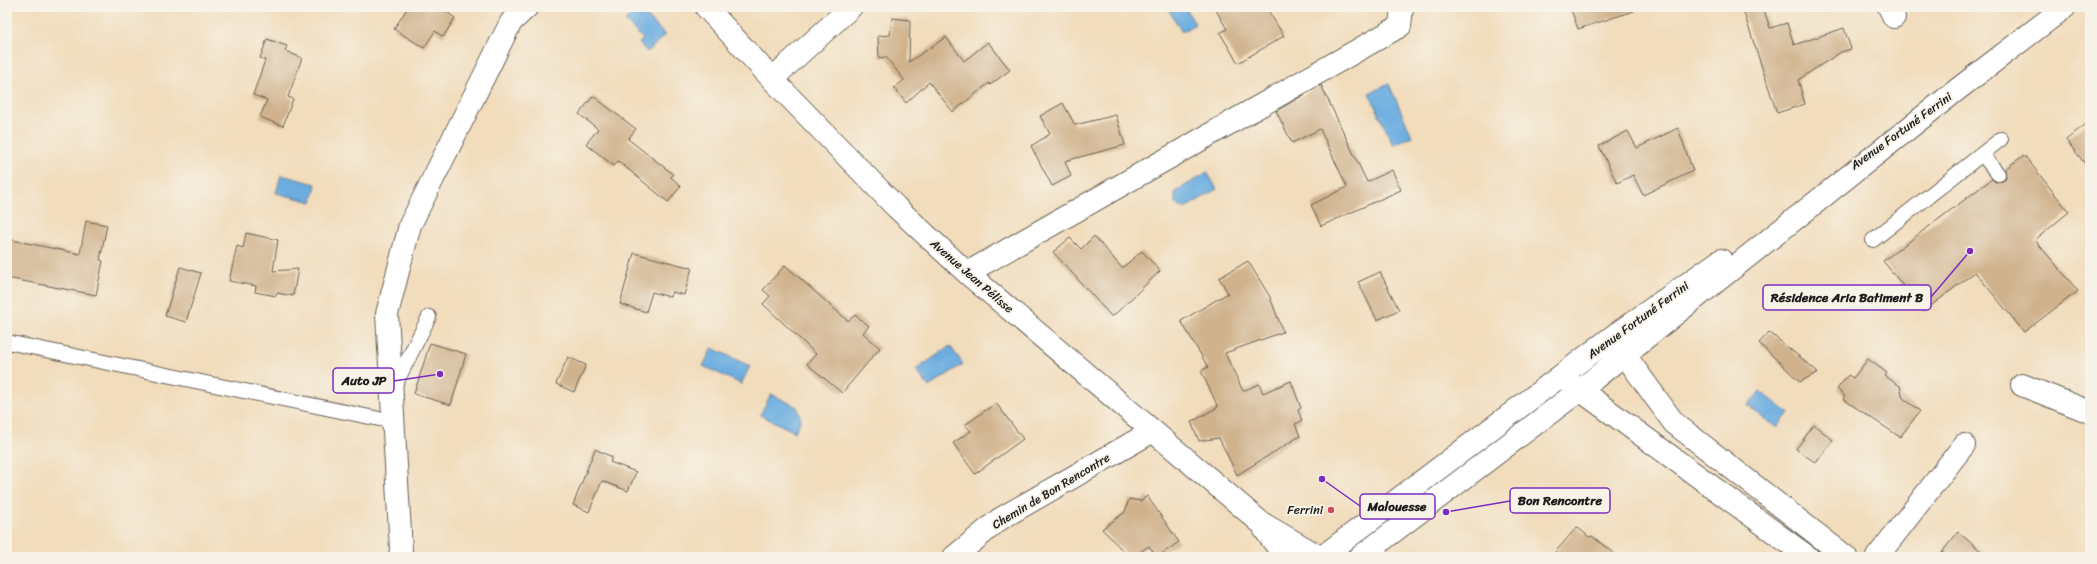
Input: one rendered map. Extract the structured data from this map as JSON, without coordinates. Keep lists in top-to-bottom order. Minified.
{"streets":{"street":["Avenue Fortuné Ferrini","Avenue Jean Pélisse","Chemin de Bon Rencontre"]},"crossings":[["Avenue Fortuné Ferrini","Avenue Jean Pélisse"],["Avenue Jean Pélisse","Chemin de Bon Rencontre"]],"places":["Résidence Aria Batiment B","Auto JP","Malouesse","Ferrini","Bon Rencontre"]}
